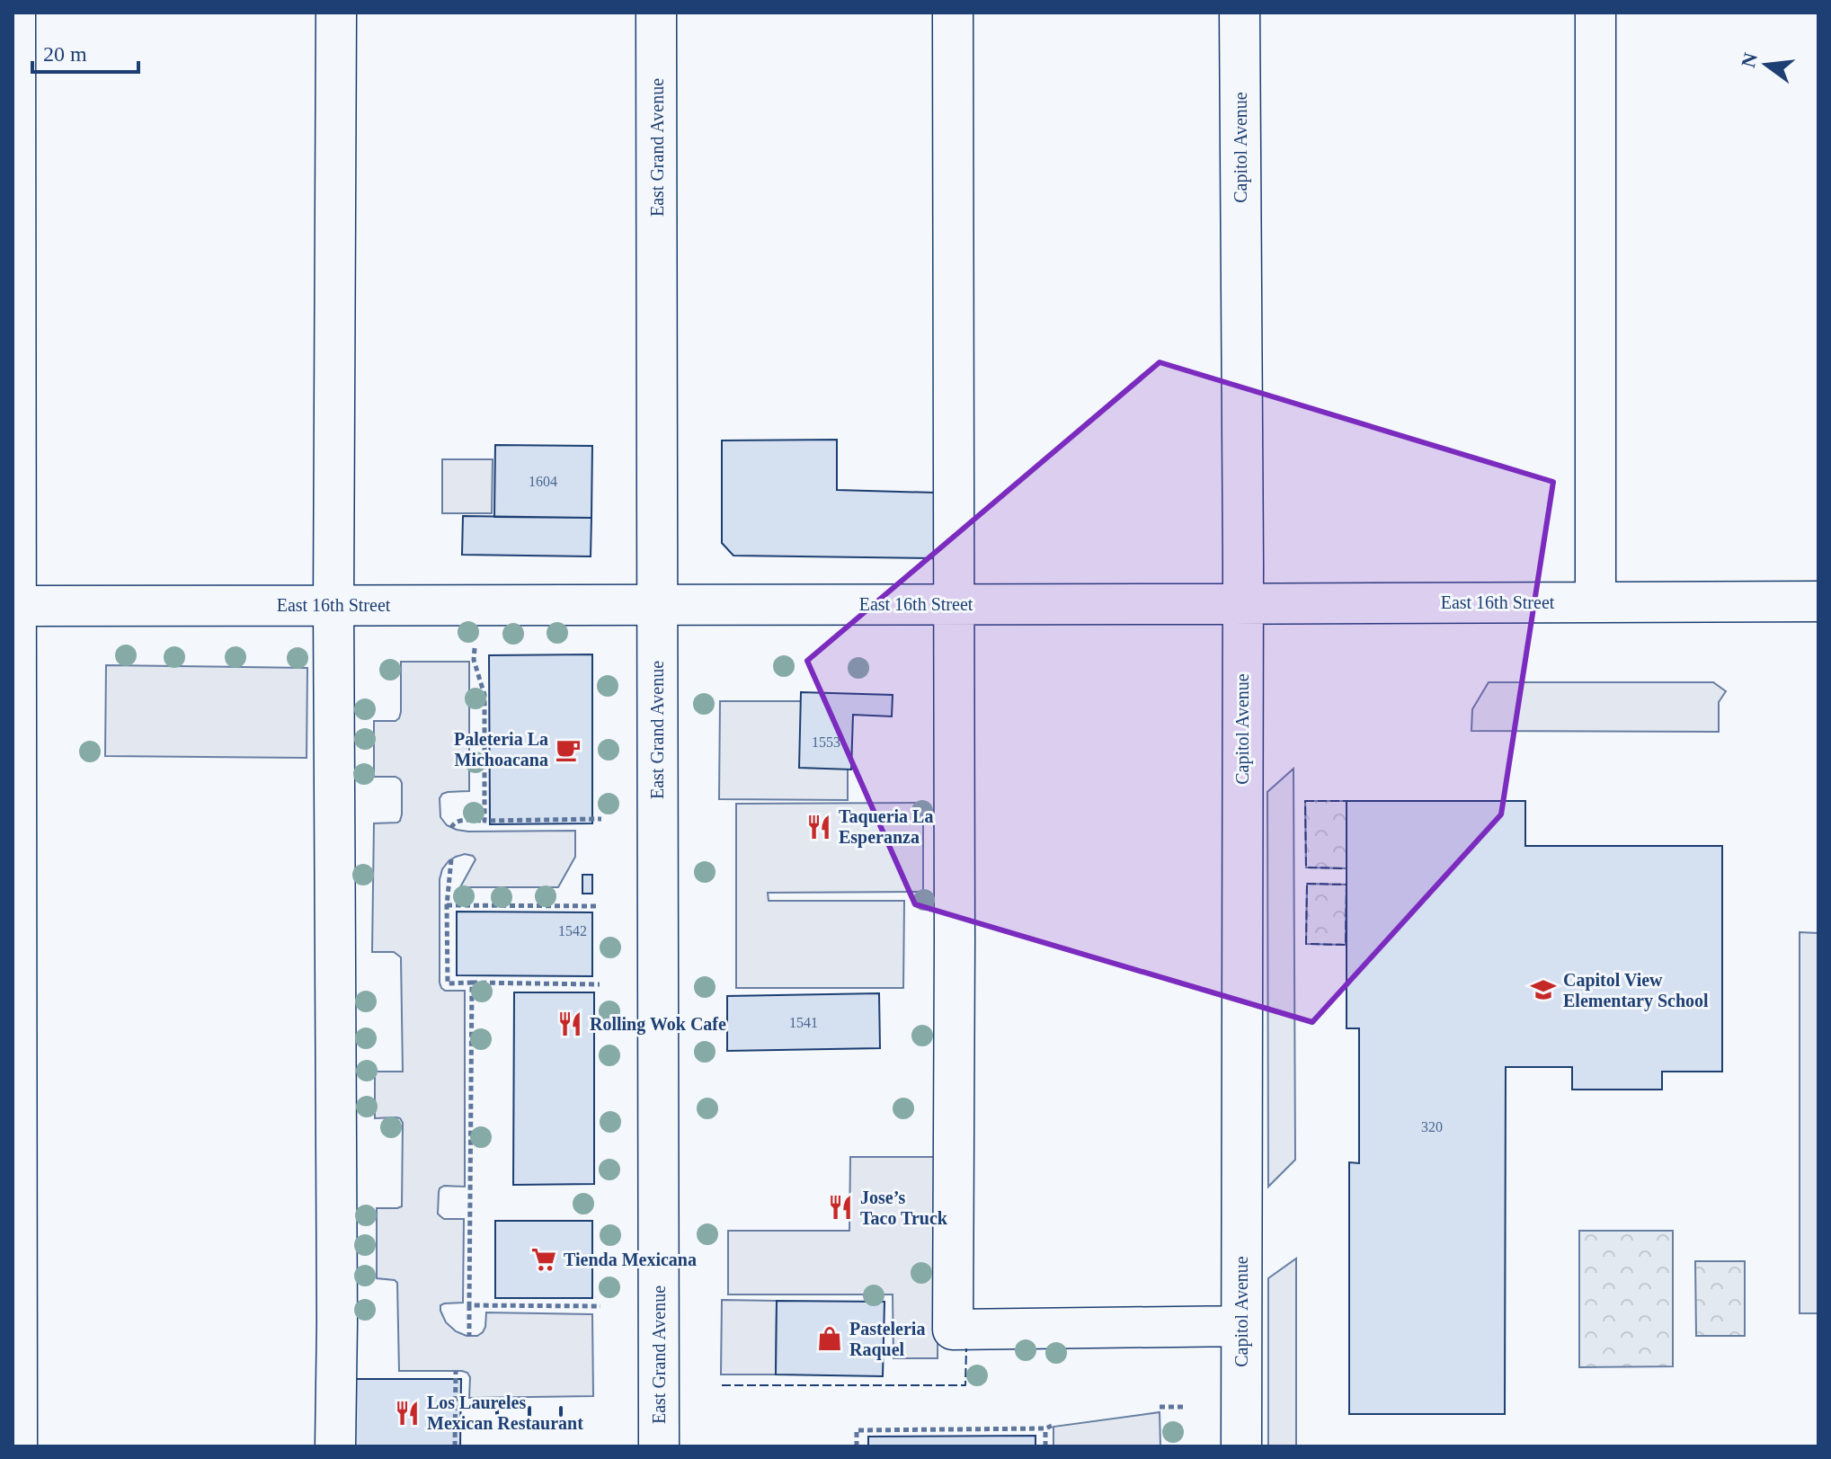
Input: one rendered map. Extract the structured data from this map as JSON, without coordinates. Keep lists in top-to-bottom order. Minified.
{"streets":{"street":["East Grand Avenue","Capitol Avenue","East 16th Street"]},"crossings":[["East Grand Avenue","East 16th Street"],["Capitol Avenue","East 16th Street"]],"places":{"cafe":["Paleteria La Michoacana"],"restaurant":["Taqueria La Esperanza","Rolling Wok Cafe","Jose’s Taco Truck","Los Laureles Mexican Restaurant"],"school or university":["Capitol View Elementary School"],"supermarket":["Tienda Mexicana"],"shop":["Pasteleria Raquel"]},"house_numbers":["1604","1553","1542","1541","320"],"scale_bar":"20 m","north":"left"}
